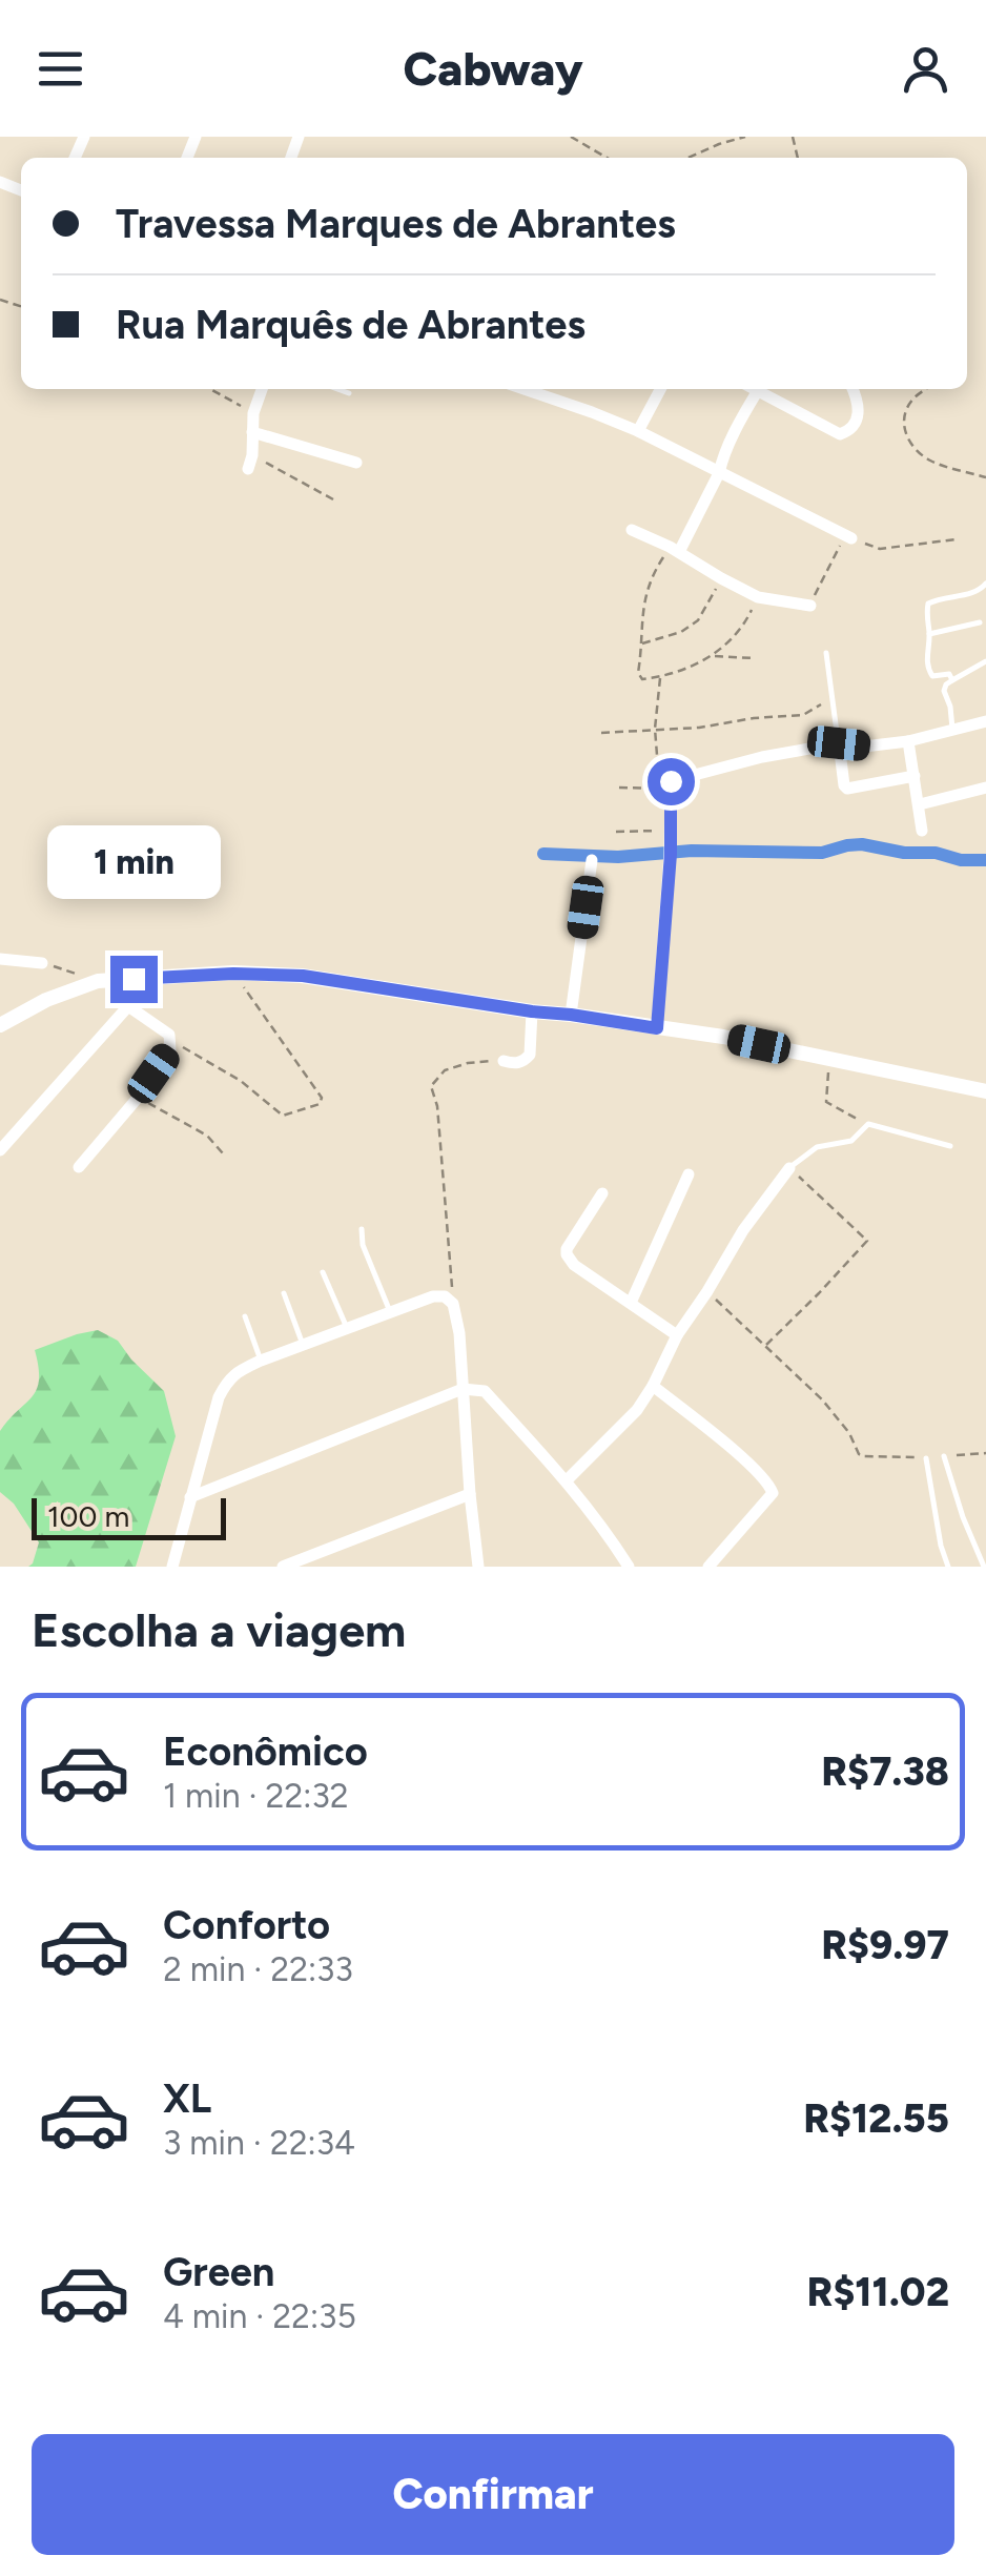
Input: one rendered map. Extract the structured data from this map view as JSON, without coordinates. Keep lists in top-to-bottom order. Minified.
{"scale_bar":"100 m","page":{"header":"Cabway","banner":["Travessa Marques de Abrantes","Rua Marquês de Abrantes"],"bubble":"1 min","scale":"100 m","heading":"Escolha a viagem","list":[{"name":"Econômico","note":"1 min · 22:32","value":"R$7.38"},{"name":"Conforto","note":"2 min · 22:33","value":"R$9.97"},{"name":"XL","note":"3 min · 22:34","value":"R$12.55"},{"name":"Green","note":"4 min · 22:35","value":"R$11.02"}],"buttons":"Confirmar"}}
